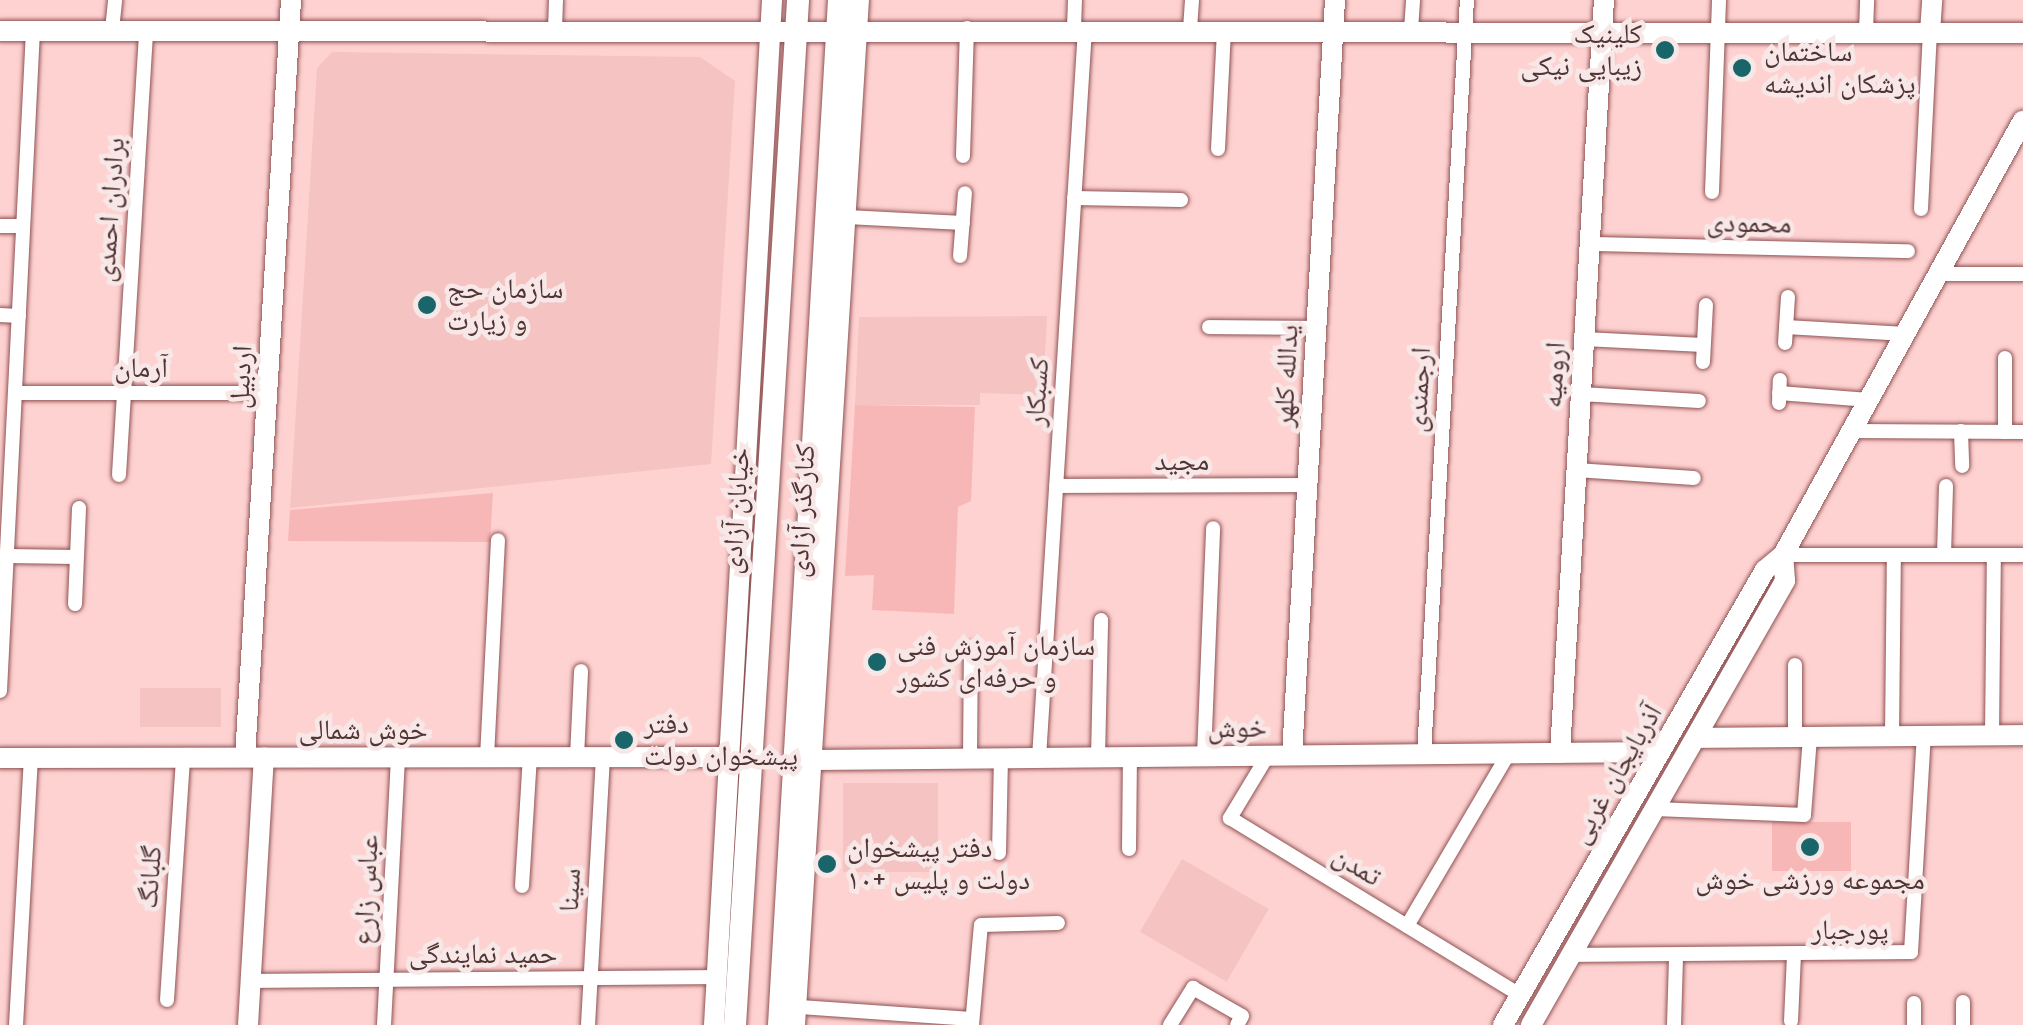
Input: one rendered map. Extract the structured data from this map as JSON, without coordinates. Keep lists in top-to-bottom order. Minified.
{"streets":{"main road":["ارومیه","یدالله کلهر","اردبیل","خیابان آزادی","کنارگذر آزادی","خوش","خوش شمالی","آذربایجان غربی"],"street":["برادران احمدی","محمودی","آرمان","ارجمندی","کسبکار","مجید","تمدن","گلبانگ","عباس زارع","سینا","پورجبار","حمید نمایندگی"]},"crossings":[["برادران احمدی","آرمان"],["محمودی","ارومیه"],["آرمان","اردبیل"],["ارومیه","خوش"],["یدالله کلهر","مجید"],["یدالله کلهر","خوش"],["اردبیل","خوش شمالی"],["اردبیل","حمید نمایندگی"],["ارجمندی","خوش"],["کسبکار","مجید"],["کسبکار","خوش"],["کنارگذر آزادی","خوش"],["خوش","آذربایجان غربی"],["خوش","تمدن"],["خوش شمالی","گلبانگ"],["خوش شمالی","عباس زارع"],["خوش شمالی","سینا"],["آذربایجان غربی","تمدن"],["آذربایجان غربی","پورجبار"],["عباس زارع","حمید نمایندگی"],["سینا","حمید نمایندگی"]],"places":["کلینیک زیبایی نیکی","ساختمان پزشکان اندیشه","سازمان حج و زیارت","سازمان آموزش فنی و حرفه‌ای کشور","دفتر پیشخوان دولت","مجموعه ورزشی خوش","دفتر پیشخوان دولت و پلیس +۱۰"]}
